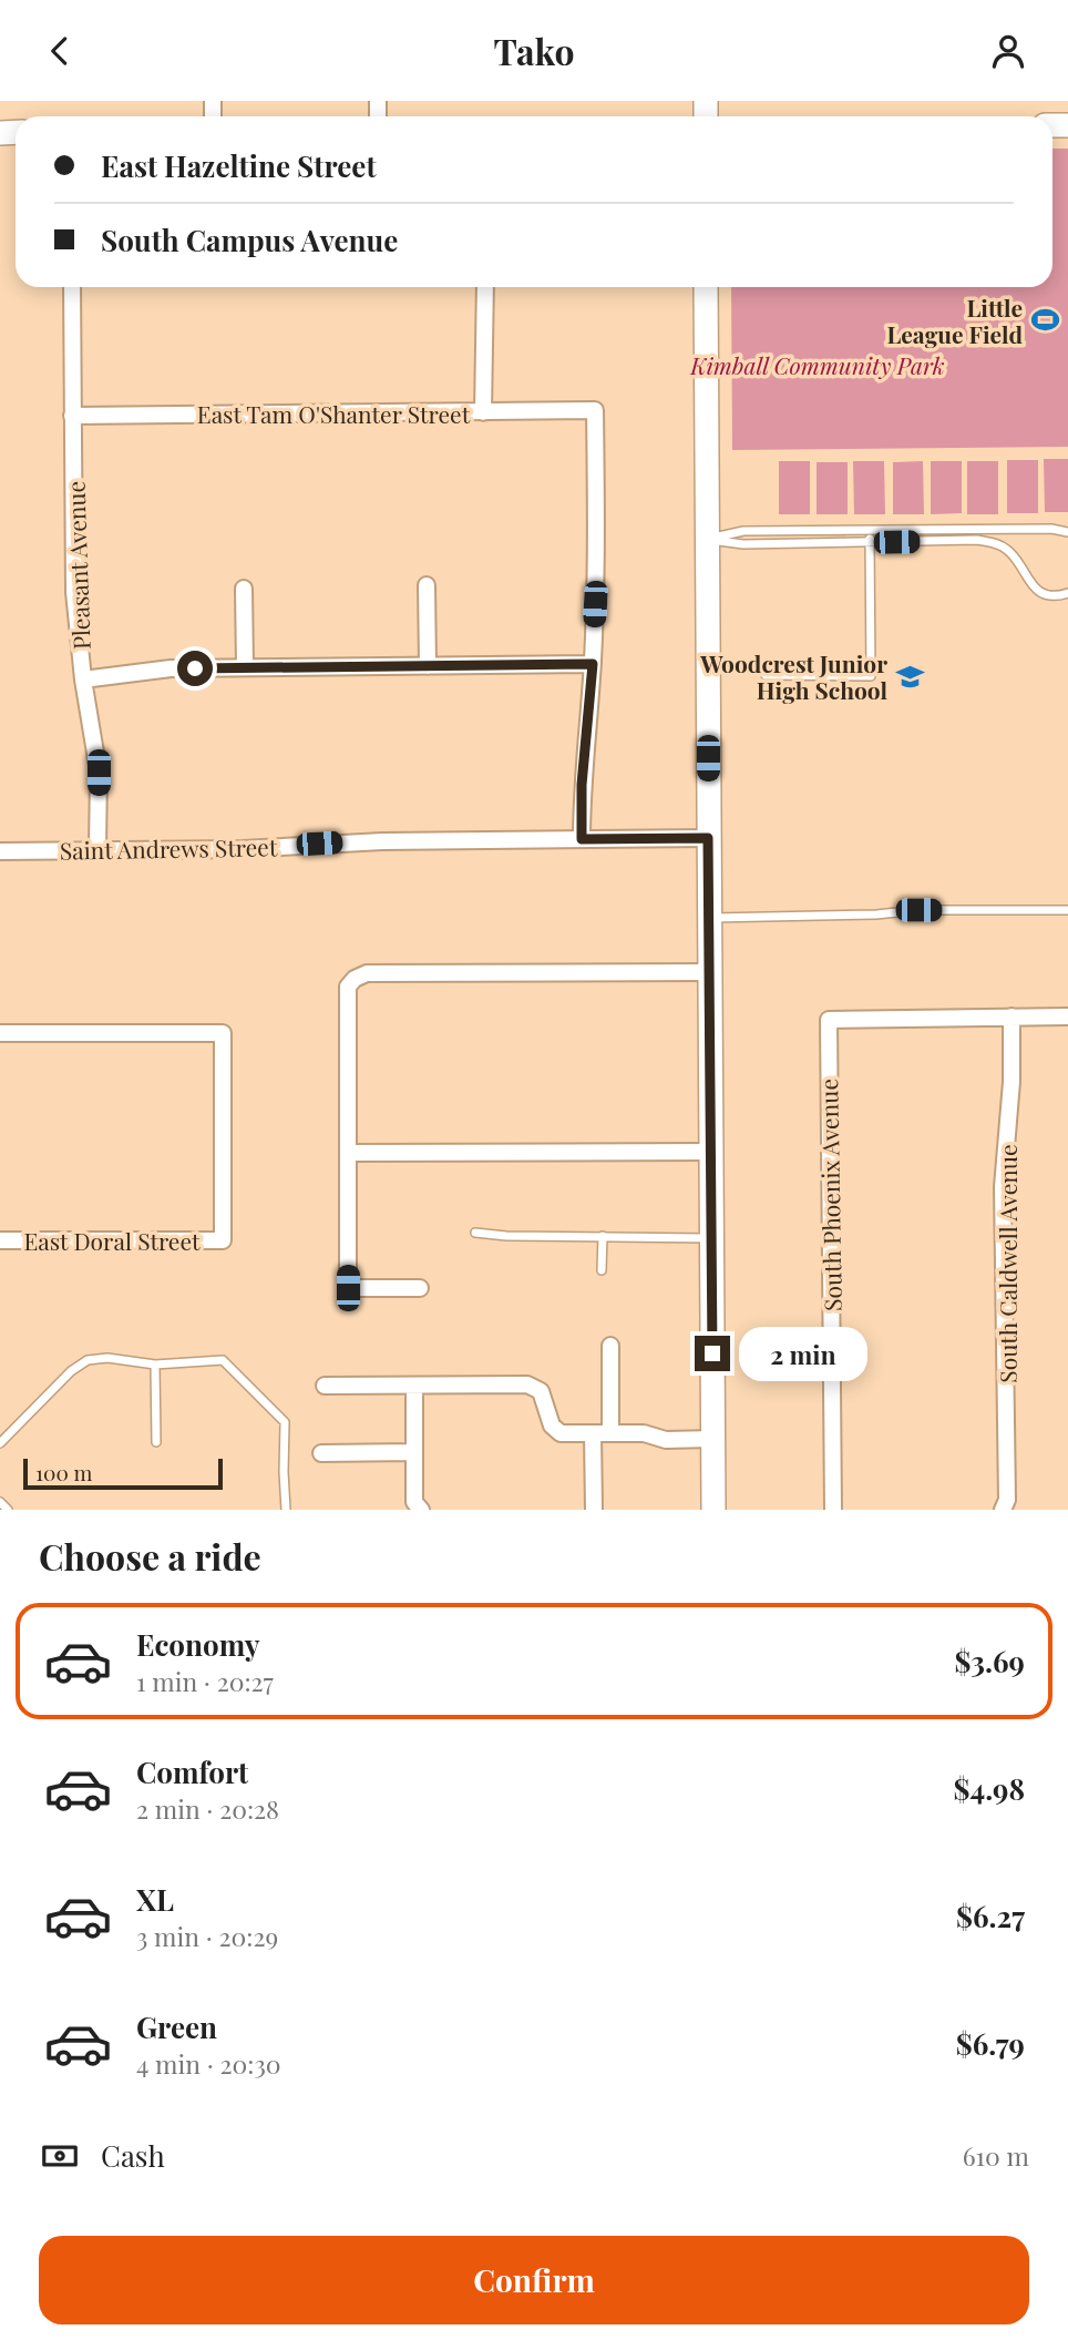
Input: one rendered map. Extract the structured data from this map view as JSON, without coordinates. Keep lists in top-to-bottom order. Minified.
{"streets":{"street":["East Tam O'Shanter Street","Pleasant Avenue","Saint Andrews Street","South Phoenix Avenue","East Doral Street","South Caldwell Avenue"]},"crossings":[["East Tam O'Shanter Street","Pleasant Avenue"],["Pleasant Avenue","Saint Andrews Street"],["South Phoenix Avenue","South Caldwell Avenue"]],"parks":["Kimball Community Park"],"places":{"sports":["Little League Field"],"school or university":["Woodcrest Junior High School"]},"scale_bar":"100 m","page":{"header":"Tako","banner":["East Hazeltine Street","South Campus Avenue"],"bubble":"2 min","scale":"100 m","heading":"Choose a ride","list":[{"name":"Economy","note":"1 min · 20:27","value":"$3.69"},{"name":"Comfort","note":"2 min · 20:28","value":"$4.98"},{"name":"XL","note":"3 min · 20:29","value":"$6.27"},{"name":"Green","note":"4 min · 20:30","value":"$6.79"}],"pay":["Cash","610 m"],"buttons":"Confirm"}}
